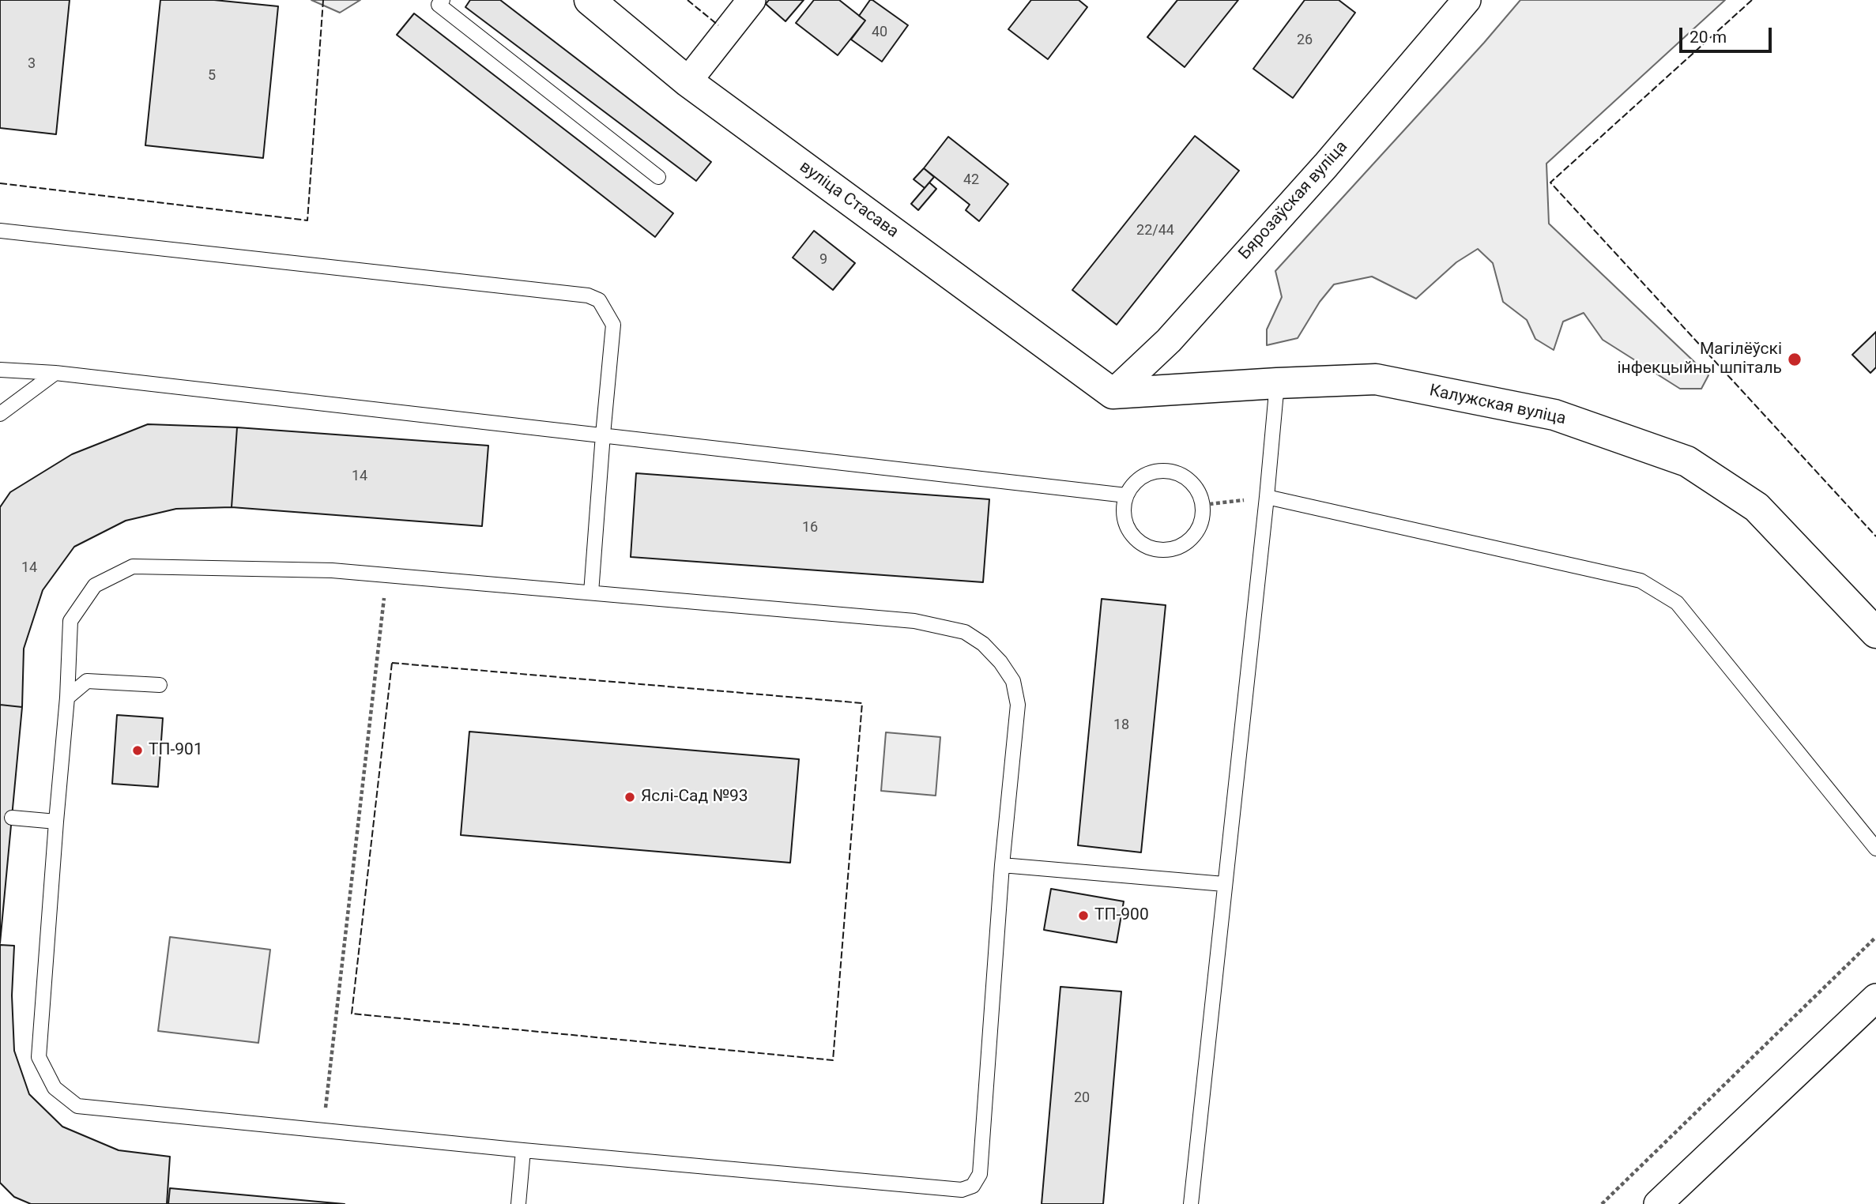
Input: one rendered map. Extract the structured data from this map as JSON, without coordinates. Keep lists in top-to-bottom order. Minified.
{"streets":{"street":["вуліца Стасава","Бярозаўская вуліца","Калужская вуліца"]},"crossings":[["вуліца Стасава","Бярозаўская вуліца"],["вуліца Стасава","Калужская вуліца"],["Бярозаўская вуліца","Калужская вуліца"]],"places":["Магілёўскі інфекцыйны шпіталь","ТП-901","Яслі-Сад №93","ТП-900"],"house_numbers":["40","26","3","5","42","22/44","9","14","16","14","18","20"],"scale_bar":"20 m"}
